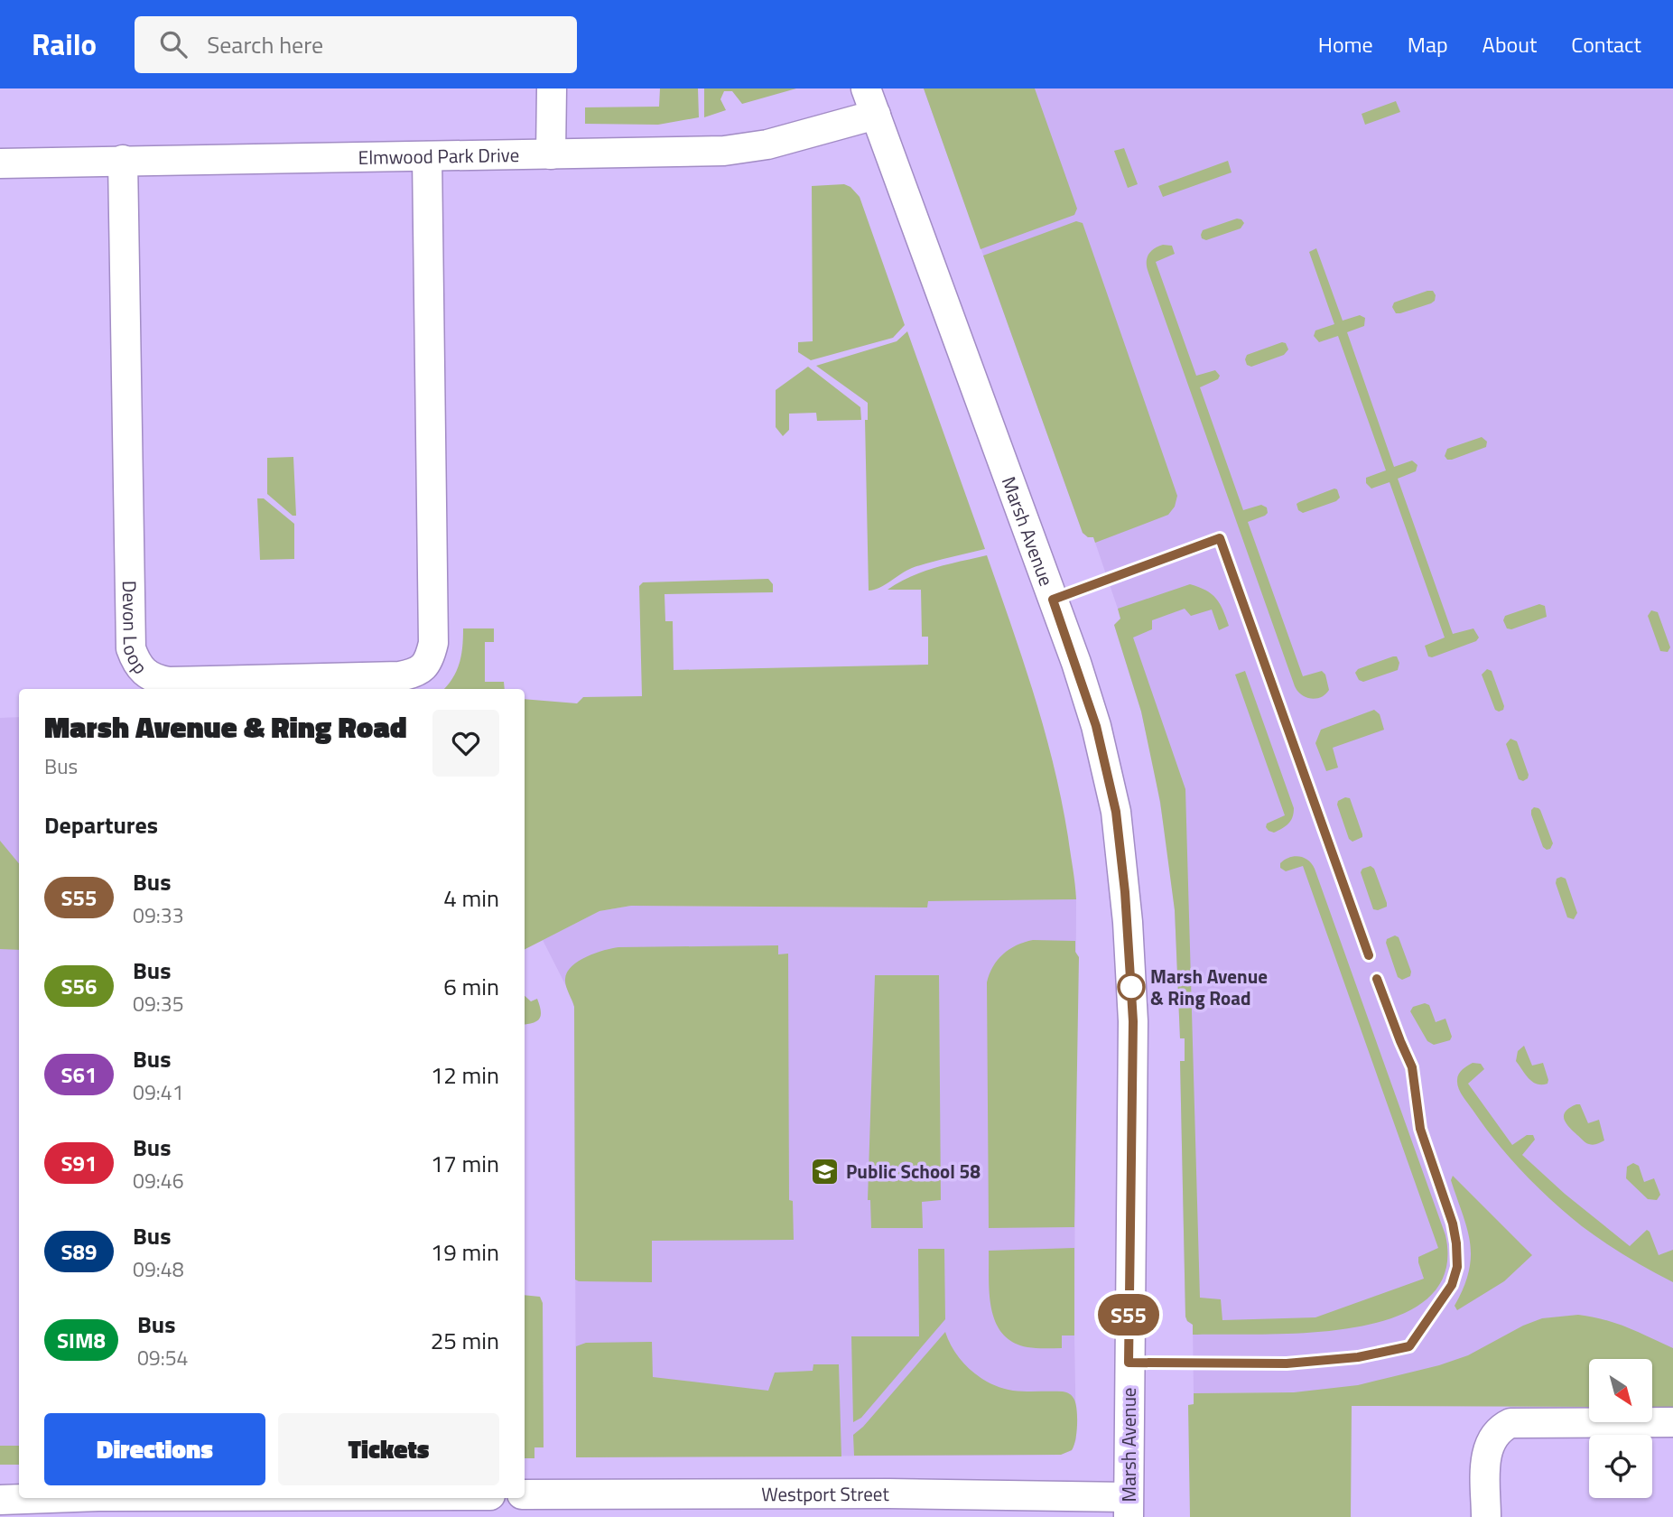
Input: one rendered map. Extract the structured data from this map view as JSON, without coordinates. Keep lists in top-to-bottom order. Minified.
{"streets":{"street":["Elmwood Park Drive","Marsh Avenue","Devon Loop","Westport Street"]},"crossings":[["Elmwood Park Drive","Marsh Avenue"],["Elmwood Park Drive","Devon Loop"],["Marsh Avenue","Westport Street"]],"places":{"other":["Marsh Avenue & Ring Road"],"school or university":["Public School 58"]},"lines":["bus line S55"],"north":"bottom right","page":{"header":"Railo","search":"Search here","nav":["Home","Map","About","Contact"],"on_map":"S55","heading":[["Marsh Avenue & Ring Road","Bus"],"Departures"],"list":[{"mark":"S55","name":"Bus","note":"09:33","value":"4 min"},{"mark":"S56","name":"Bus","note":"09:35","value":"6 min"},{"mark":"S61","name":"Bus","note":"09:41","value":"12 min"},{"mark":"S91","name":"Bus","note":"09:46","value":"17 min"},{"mark":"S89","name":"Bus","note":"09:48","value":"19 min"},{"mark":"SIM8","name":"Bus","note":"09:54","value":"25 min"}],"buttons":["Directions","Tickets"]}}
